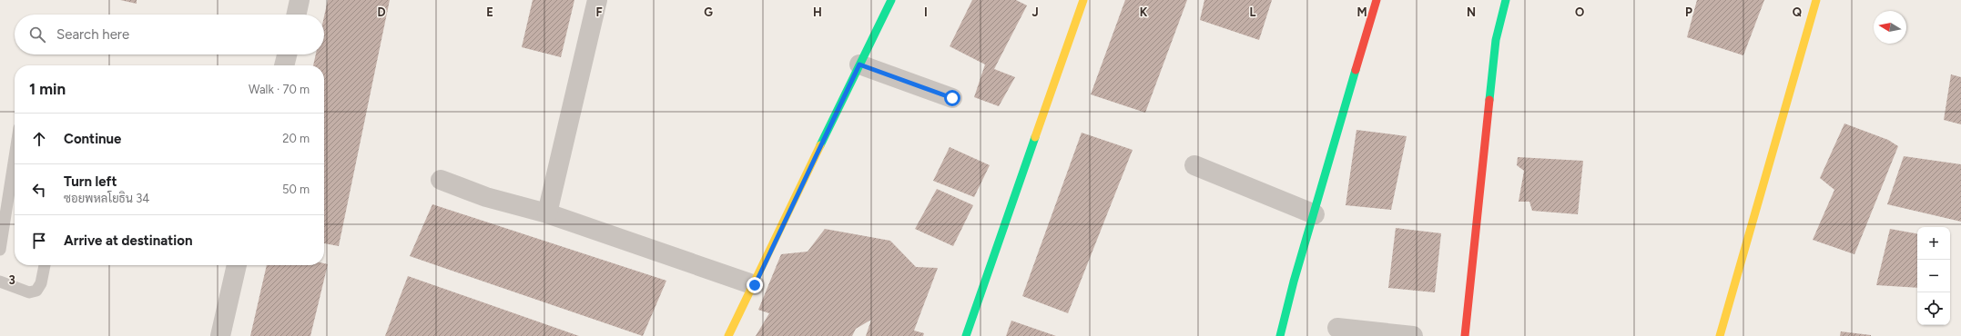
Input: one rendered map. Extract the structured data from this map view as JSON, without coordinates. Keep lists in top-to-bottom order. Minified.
{"north":"left","page":{"search":"Search here","heading":["1 min","Walk · 70 m"],"list":[["Continue","20 m"],["Turn left","ซอยพหลโยธิน 34","50 m"],"Arrive at destination"],"map_buttons":["+","−"]},"grid":{"columns":["D","E","F","G","H","I","J","K","L","M","N","O","P","Q"],"rows":["3"]}}
